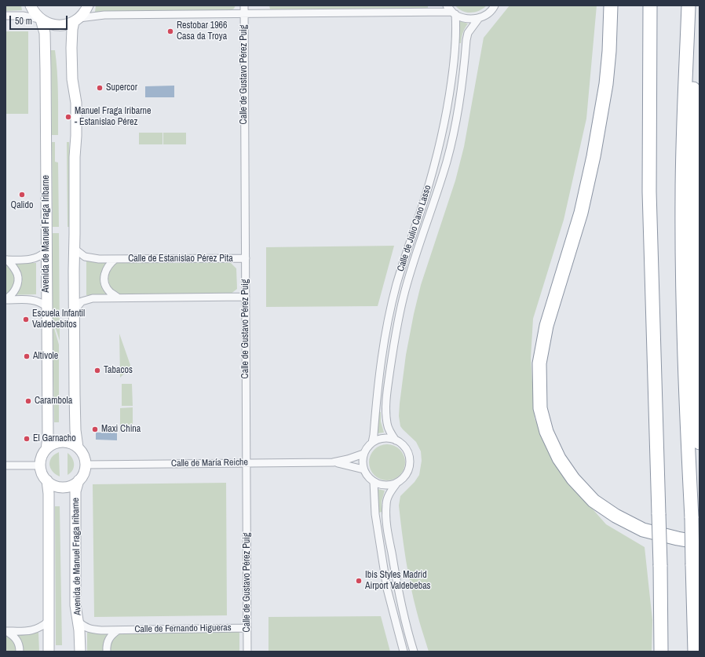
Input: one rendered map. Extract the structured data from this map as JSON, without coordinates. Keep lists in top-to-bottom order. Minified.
{"streets":{"street":["Calle de Gustavo Pérez Puig","Calle de Julio Cano Lasso","Avenida de Manuel Fraga Iribarne","Calle de Estanislao Pérez Pita","Calle de María Reiche","Calle de Fernando Higueras"]},"crossings":[["Calle de Gustavo Pérez Puig","Calle de Estanislao Pérez Pita"],["Calle de Gustavo Pérez Puig","Calle de María Reiche"],["Calle de Gustavo Pérez Puig","Calle de Fernando Higueras"],["Calle de Julio Cano Lasso","Calle de María Reiche"],["Avenida de Manuel Fraga Iribarne","Calle de María Reiche"],["Avenida de Manuel Fraga Iribarne","Calle de Fernando Higueras"]],"places":["Restobar 1966 Casa da Troya","Supercor","Manuel Fraga Iribarne - Estanislao Pérez","Qalido","Escuela Infantil Valdebebitos","Altivole","Tabacos","Carambola","Maxi China","El Garnacho","Ibis Styles Madrid Airport Valdebebas"],"scale_bar":"50 m"}
